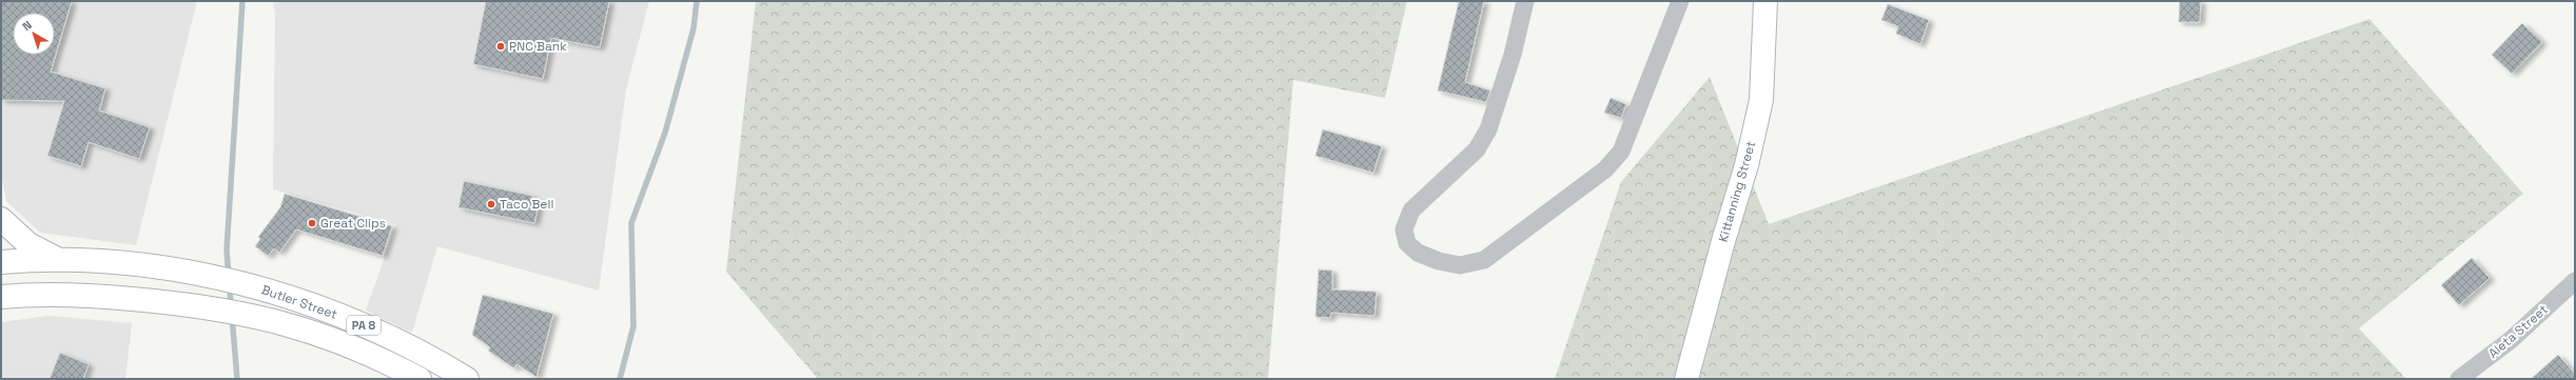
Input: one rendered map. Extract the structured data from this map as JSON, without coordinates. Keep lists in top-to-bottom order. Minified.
{"streets":{"main road":["Kittanning Street","Butler Street","PA 8"],"street":["Aleta Street"]},"crossings":[["Butler Street","PA 8"]],"places":["PNC Bank","Taco Bell","Great Clips"],"north":"top left"}
